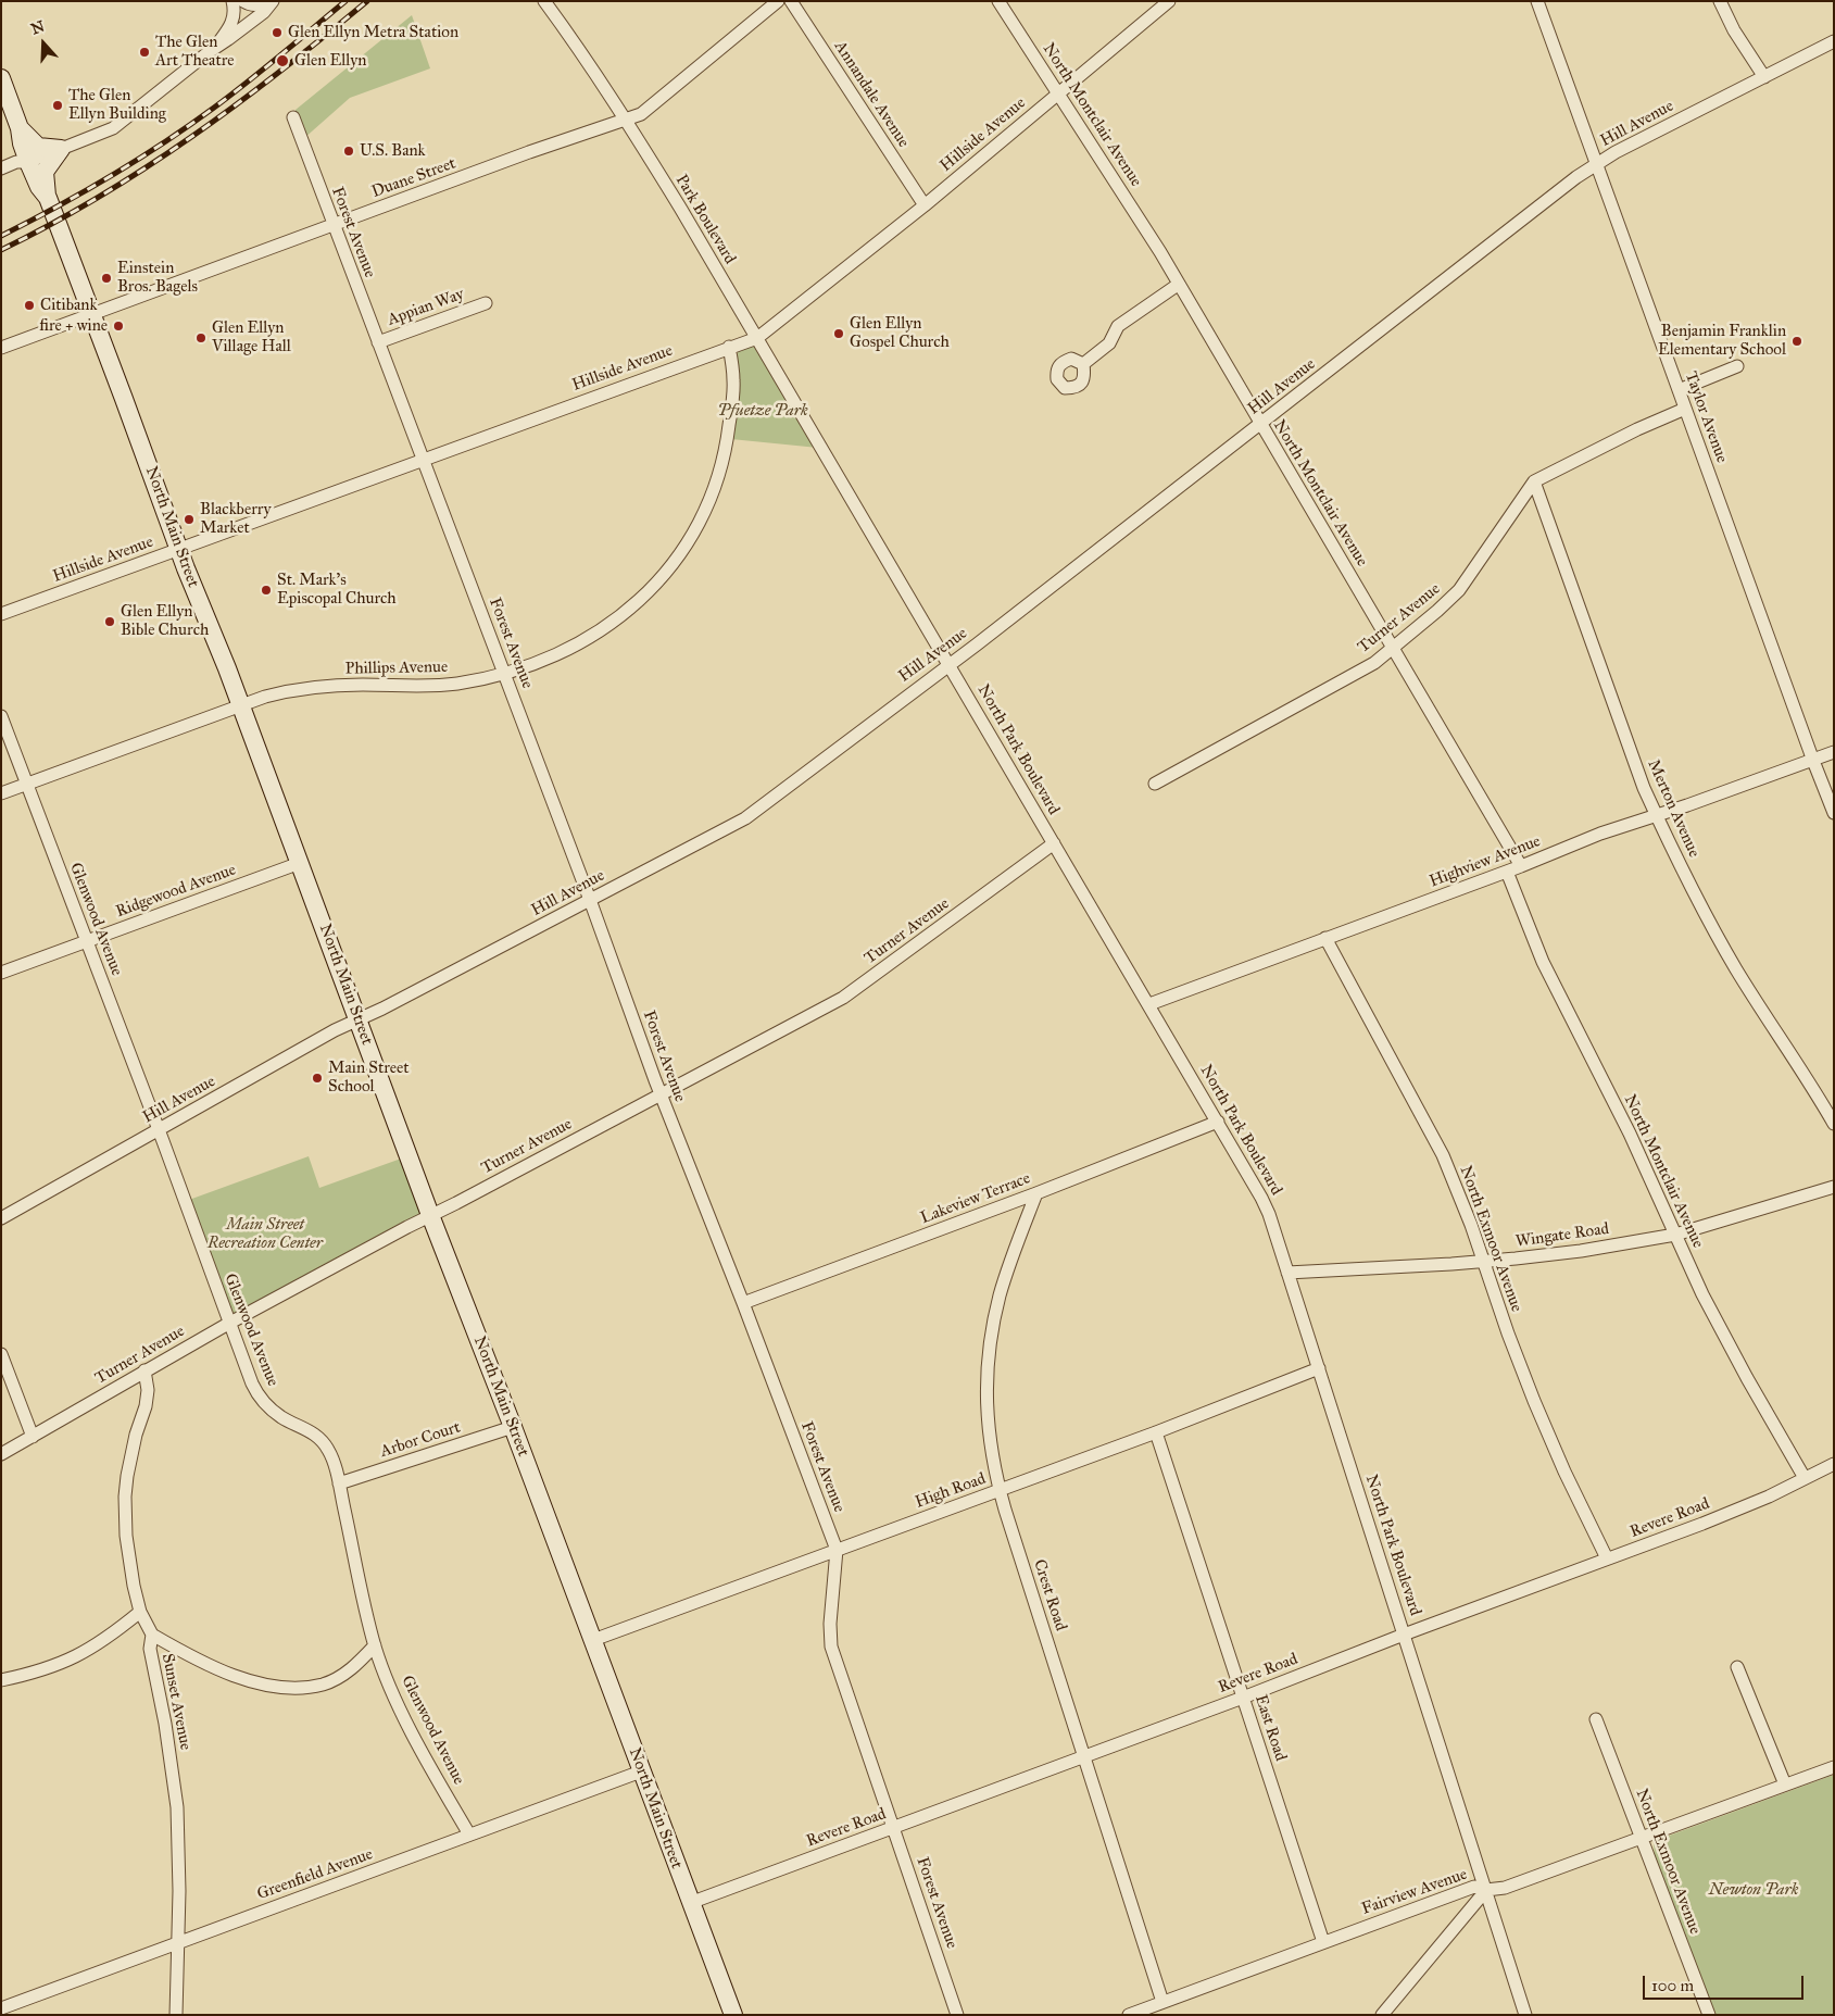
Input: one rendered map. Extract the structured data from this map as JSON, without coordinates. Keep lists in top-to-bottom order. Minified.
{"streets":{"street":["Annandale Avenue","North Montclair Avenue","Hill Avenue","Hillside Avenue","Duane Street","Park Boulevard","Forest Avenue","Appian Way","Taylor Avenue","North Main Street","Turner Avenue","Phillips Avenue","North Park Boulevard","Merton Avenue","Highview Avenue","Ridgewood Avenue","Glenwood Avenue","Lakeview Terrace","Wingate Road","North Exmoor Avenue","Arbor Court","High Road","Revere Road","Crest Road","Sunset Avenue","East Road","Greenfield Avenue","Fairview Avenue"]},"crossings":[["Annandale Avenue","Hillside Avenue"],["North Montclair Avenue","Hill Avenue"],["North Montclair Avenue","Hillside Avenue"],["North Montclair Avenue","Turner Avenue"],["North Montclair Avenue","Highview Avenue"],["North Montclair Avenue","Wingate Road"],["North Montclair Avenue","Revere Road"],["Hill Avenue","Forest Avenue"],["Hill Avenue","Taylor Avenue"],["Hill Avenue","North Main Street"],["Hill Avenue","North Park Boulevard"],["Hill Avenue","Glenwood Avenue"],["Hillside Avenue","Park Boulevard"],["Hillside Avenue","Forest Avenue"],["Hillside Avenue","North Main Street"],["Hillside Avenue","Phillips Avenue"],["Hillside Avenue","North Park Boulevard"],["Duane Street","Park Boulevard"],["Duane Street","Forest Avenue"],["Duane Street","North Main Street"],["Park Boulevard","North Park Boulevard"],["Forest Avenue","Appian Way"],["Forest Avenue","Turner Avenue"],["Forest Avenue","Phillips Avenue"],["Forest Avenue","Lakeview Terrace"],["Forest Avenue","High Road"],["Forest Avenue","Revere Road"],["Taylor Avenue","Turner Avenue"],["Taylor Avenue","Highview Avenue"],["North Main Street","Turner Avenue"],["North Main Street","Phillips Avenue"],["North Main Street","Ridgewood Avenue"],["North Main Street","Arbor Court"],["North Main Street","High Road"],["North Main Street","Revere Road"],["North Main Street","Greenfield Avenue"],["Turner Avenue","North Park Boulevard"],["Turner Avenue","Merton Avenue"],["Turner Avenue","Glenwood Avenue"],["Turner Avenue","Sunset Avenue"],["Phillips Avenue","Glenwood Avenue"],["North Park Boulevard","Highview Avenue"],["North Park Boulevard","Lakeview Terrace"],["North Park Boulevard","Wingate Road"],["North Park Boulevard","High Road"],["North Park Boulevard","Revere Road"],["North Park Boulevard","Fairview Avenue"],["Merton Avenue","Highview Avenue"],["Highview Avenue","North Exmoor Avenue"],["Ridgewood Avenue","Glenwood Avenue"],["Glenwood Avenue","Arbor Court"],["Glenwood Avenue","Greenfield Avenue"],["Lakeview Terrace","Crest Road"],["Wingate Road","North Exmoor Avenue"],["North Exmoor Avenue","Revere Road"],["North Exmoor Avenue","Fairview Avenue"],["High Road","Crest Road"],["High Road","East Road"],["Revere Road","Crest Road"],["Revere Road","East Road"],["Crest Road","Fairview Avenue"],["Sunset Avenue","Greenfield Avenue"],["East Road","Fairview Avenue"]],"parks":["Pfuetze Park","Main Street Recreation Center","Newton Park"],"places":["Glen Ellyn Metra Station","The Glen Art Theatre","Glen Ellyn","The Glen Ellyn Building","U.S. Bank","Einstein Bros. Bagels","Citibank","fire + wine","Glen Ellyn Gospel Church","Glen Ellyn Village Hall","Benjamin Franklin Elementary School","Blackberry Market","St. Mark's Episcopal Church","Glen Ellyn Bible Church","Main Street School"],"scale_bar":"100 m","north":"top"}
